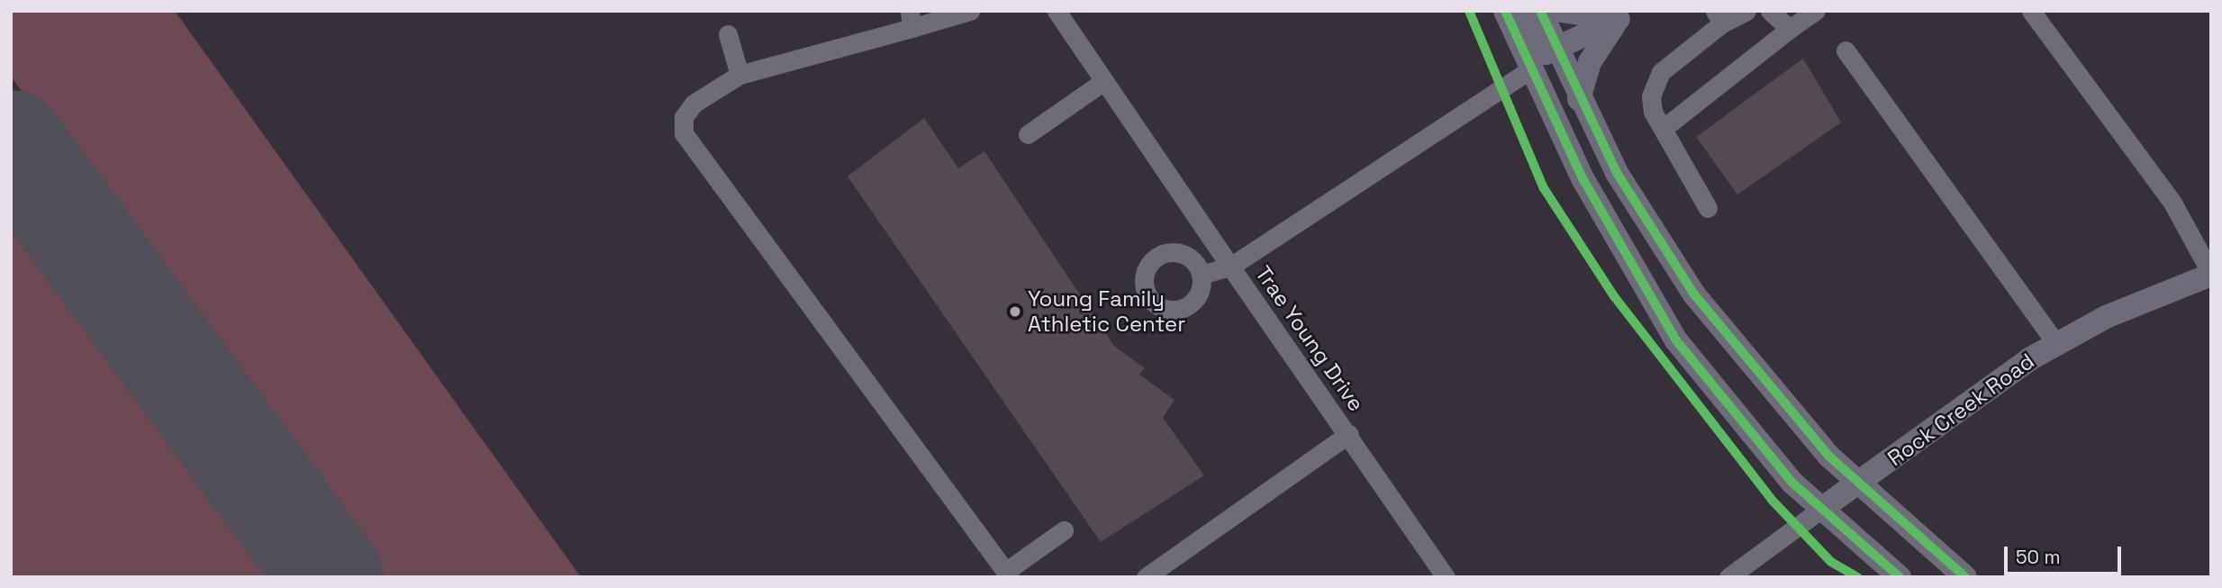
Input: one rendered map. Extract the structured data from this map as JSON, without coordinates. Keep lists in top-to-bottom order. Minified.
{"streets":{"main road":["Rock Creek Road"],"street":["Trae Young Drive"]},"places":["Young Family Athletic Center"],"scale_bar":"50 m"}
